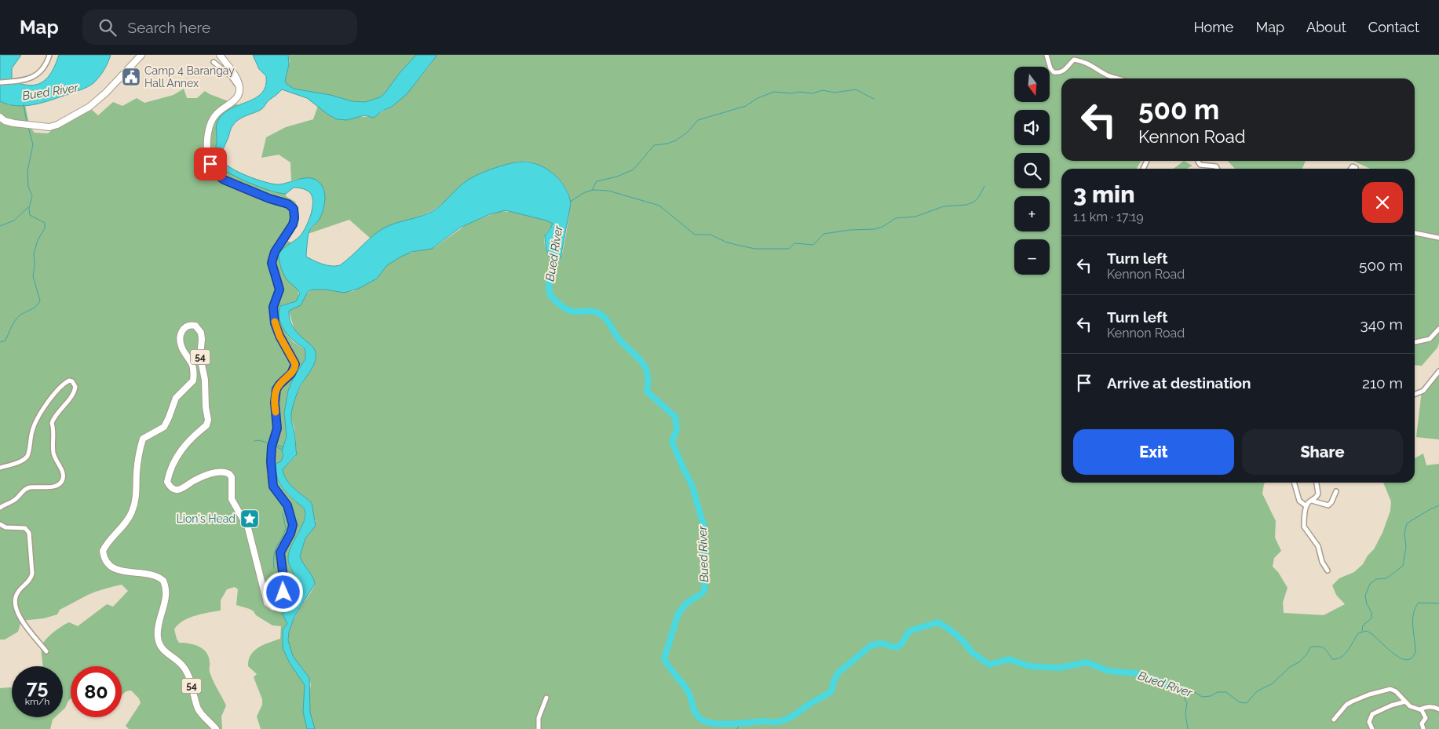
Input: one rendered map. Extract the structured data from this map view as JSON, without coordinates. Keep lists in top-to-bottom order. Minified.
{"streets":{"highway":["54"]},"water":["Bued River"],"places":{"public building":["Camp 4 Barangay Hall Annex"],"place":["Lion's Head"]},"north":"bottom","page":{"header":"Map","search":"Search here","nav":["Home","Map","About","Contact"],"map_buttons":["+","−"],"turn":["500 m","Kennon Road"],"heading":["3 min","1.1 km · 17:19"],"list":[{"name":"Turn left","note":"Kennon Road","value":"500 m"},{"name":"Turn left","note":"Kennon Road","value":"340 m"},{"name":"Arrive at destination","value":"210 m"}],"buttons":["Exit","Share"],"speed":"75 km/h","limit":"80"}}
